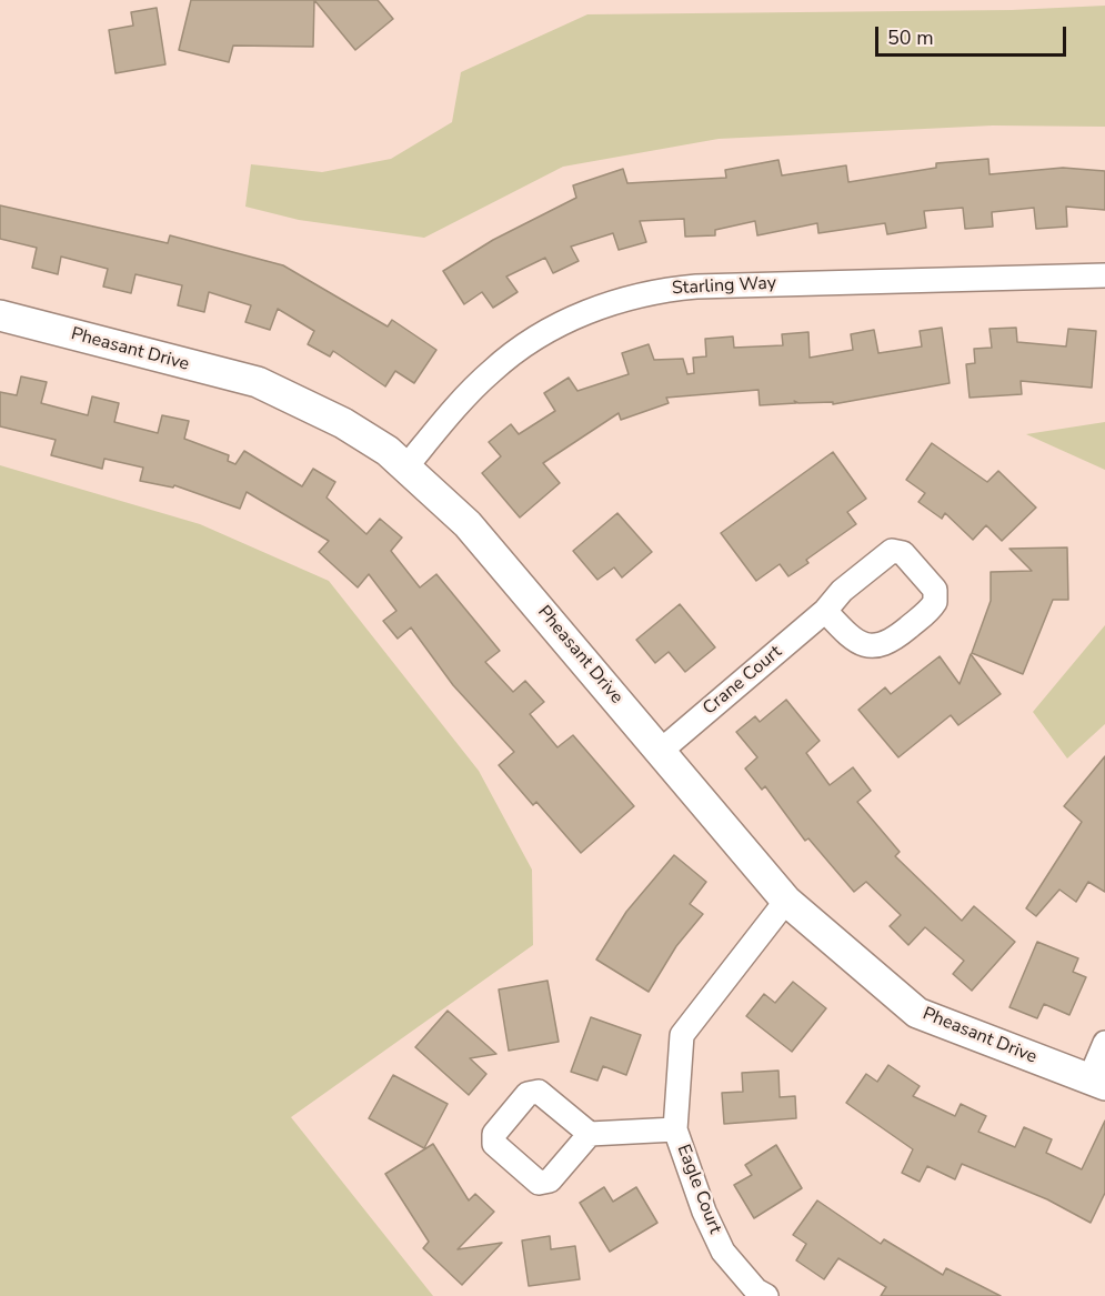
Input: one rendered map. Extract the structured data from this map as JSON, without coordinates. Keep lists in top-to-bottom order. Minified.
{"streets":{"street":["Starling Way","Pheasant Drive","Crane Court","Eagle Court"]},"crossings":[["Starling Way","Pheasant Drive"],["Pheasant Drive","Crane Court"],["Pheasant Drive","Eagle Court"]],"scale_bar":"50 m"}
